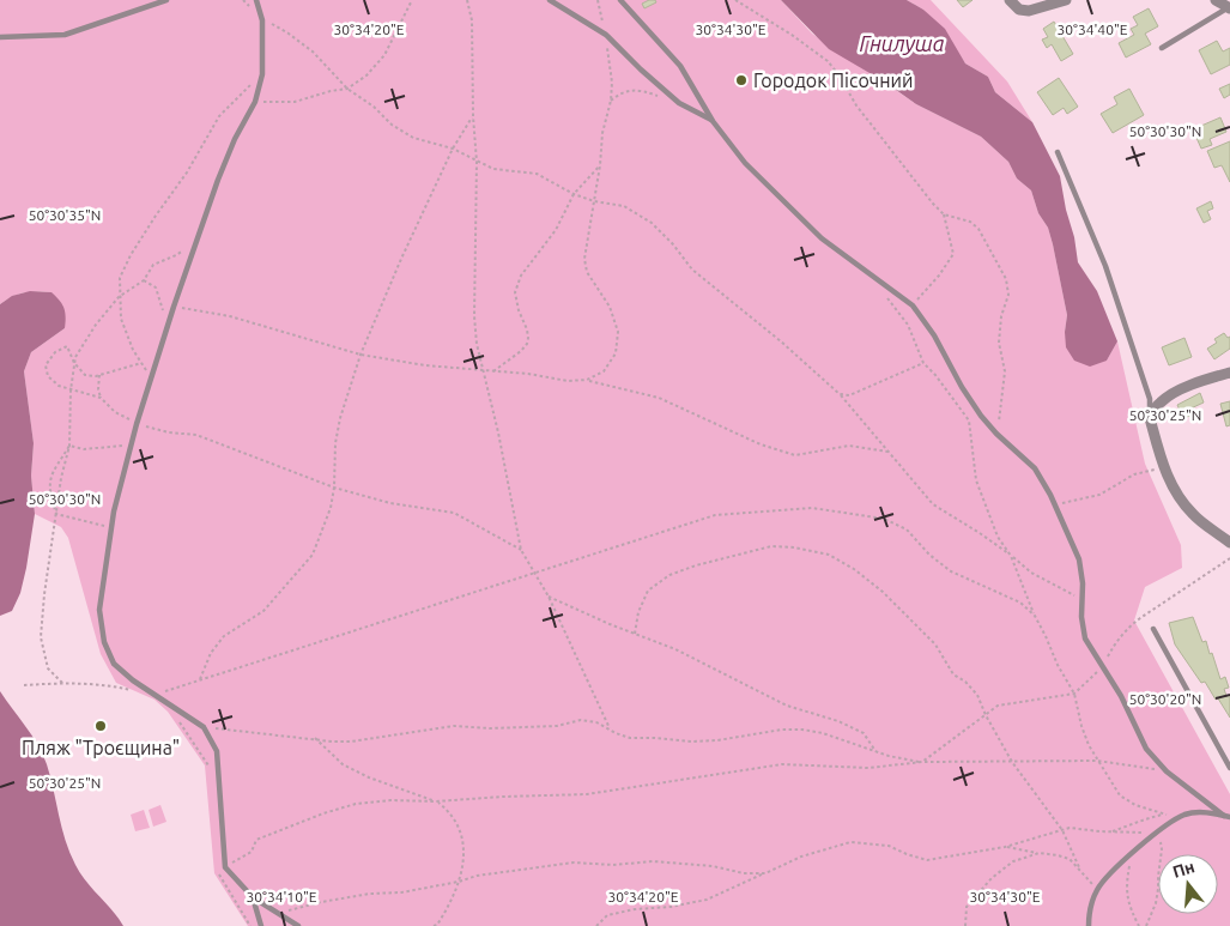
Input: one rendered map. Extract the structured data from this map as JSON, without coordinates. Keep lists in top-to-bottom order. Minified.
{"water":["Гнилуша"],"places":["Городок Пісочний","Пляж \"Троєщина\""],"north":"top","coordinates":["30°34'20\"E","30°34'30\"E","30°34'40\"E","50°30'30\"N","50°30'35\"N","50°30'25\"N","50°30'20\"N","30°34'10\"E"]}
